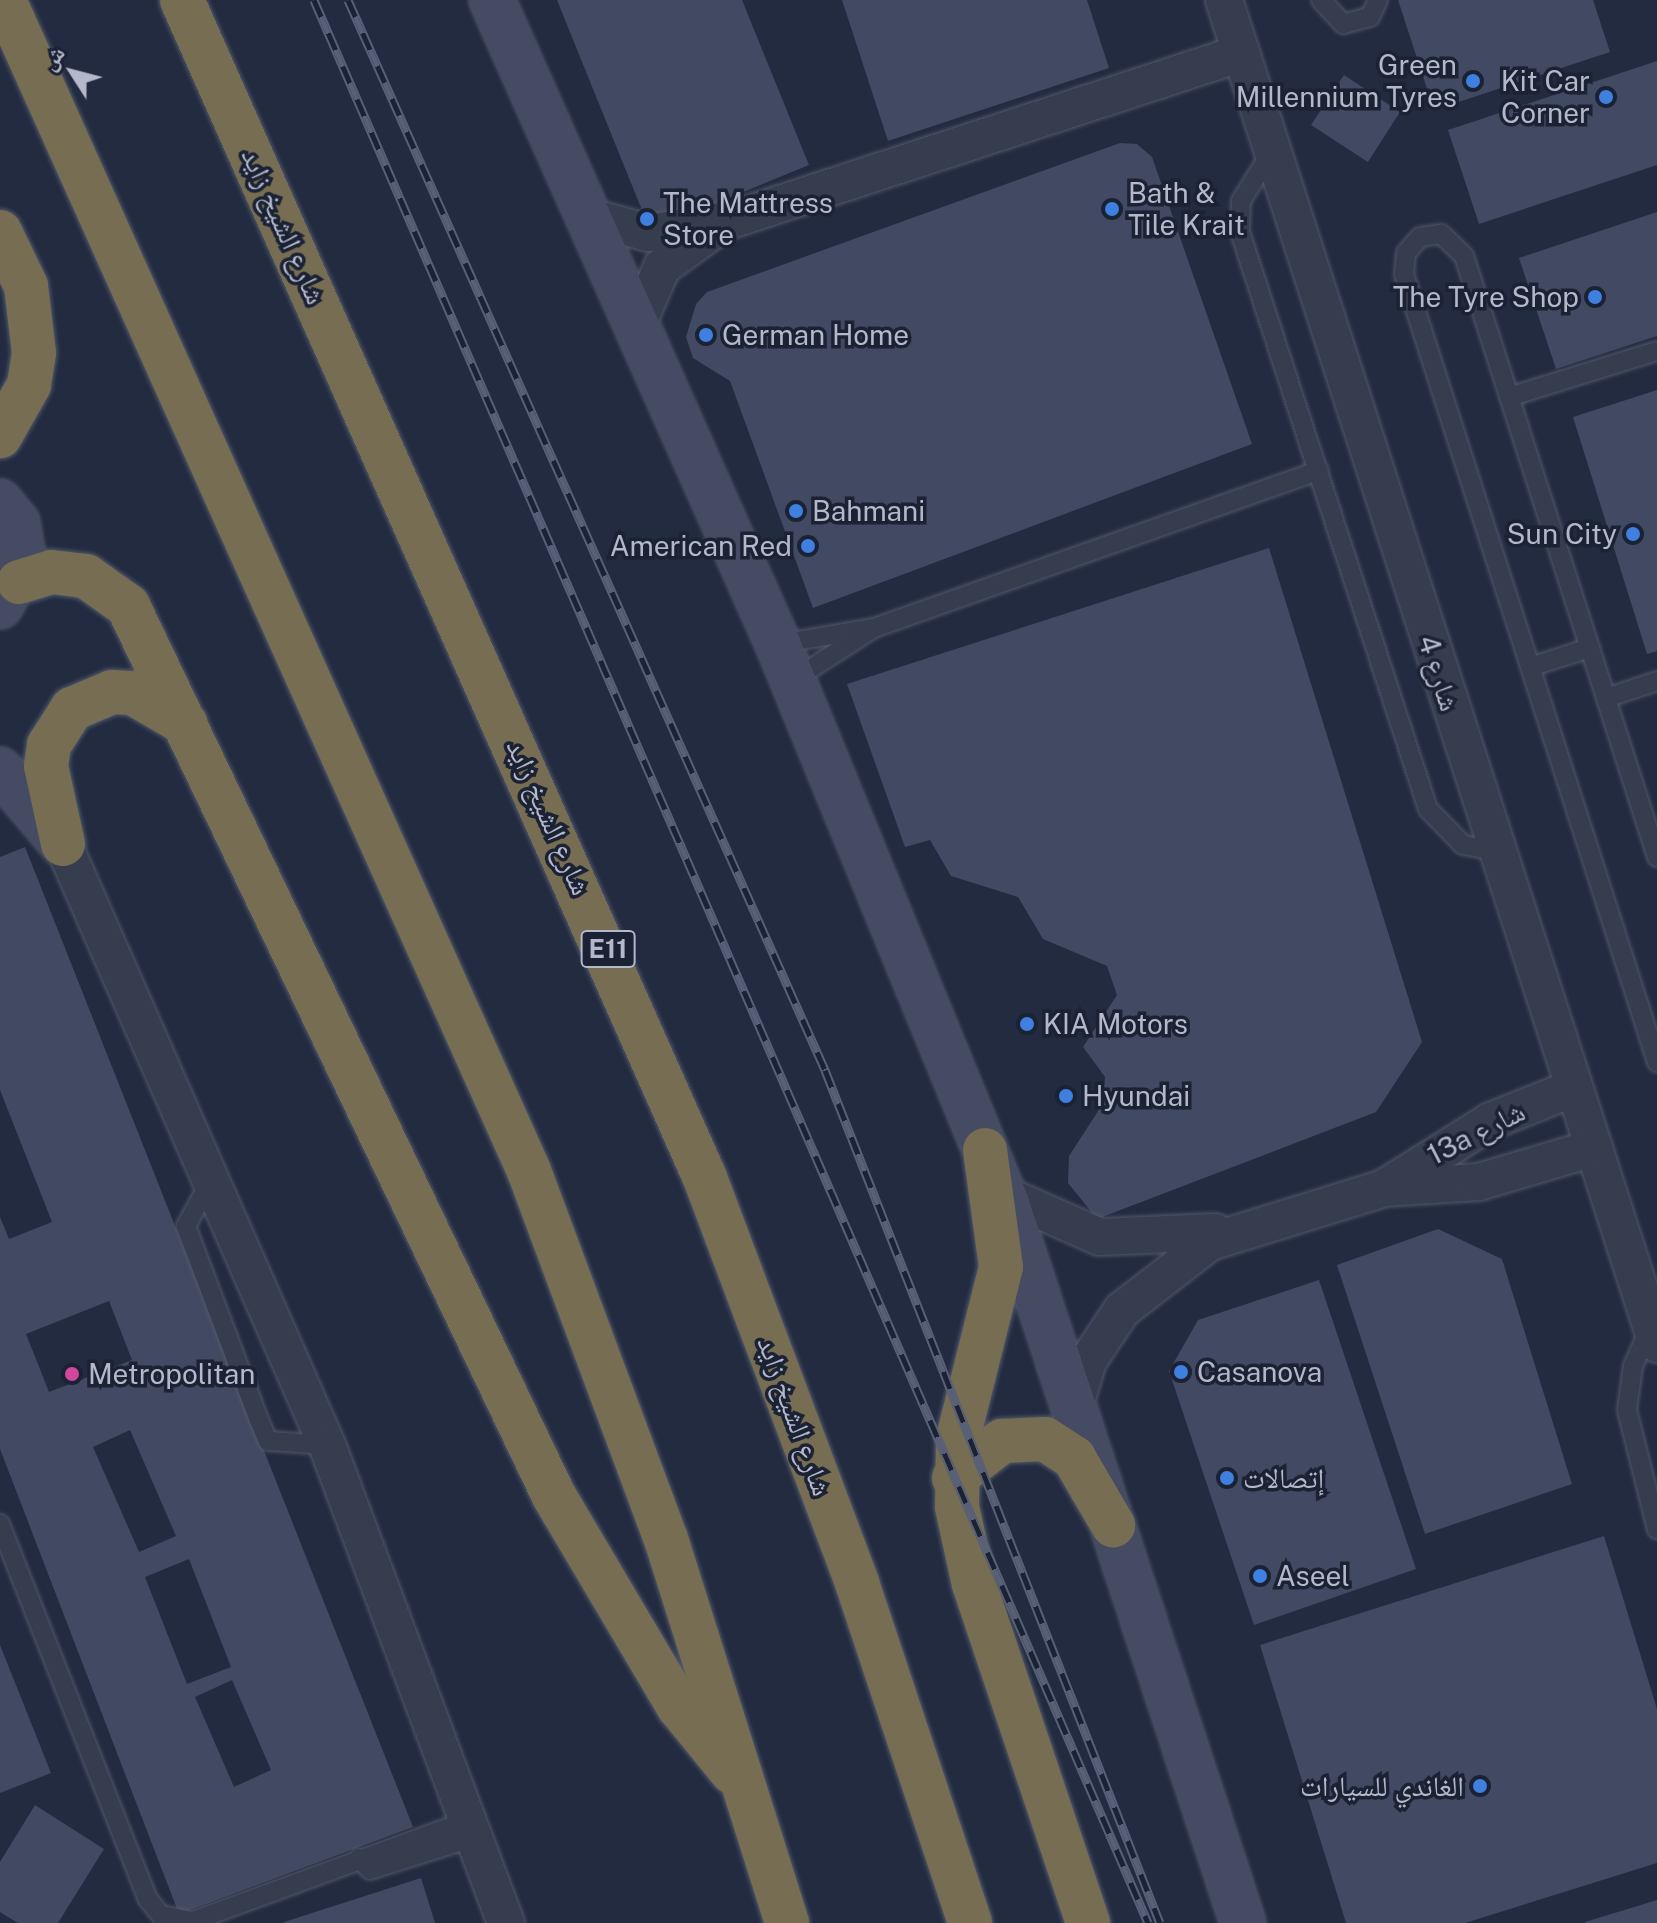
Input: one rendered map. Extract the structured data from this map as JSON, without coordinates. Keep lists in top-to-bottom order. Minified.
{"streets":{"highway":["شارع الشيخ زايد","E11"],"street":["شارع 4","13a شارع"]},"crossings":[["شارع 4","13a شارع"]],"places":["Green Millennium Tyres","Kit Car Corner","Bath & Tile Krait","The Mattress Store","The Tyre Shop","German Home","Bahmani","Sun City","American Red","KIA Motors","Hyundai","Casanova","Metropolitan","إتصالات","Aseel","الغاندي للسيارات"],"north":"top left"}
